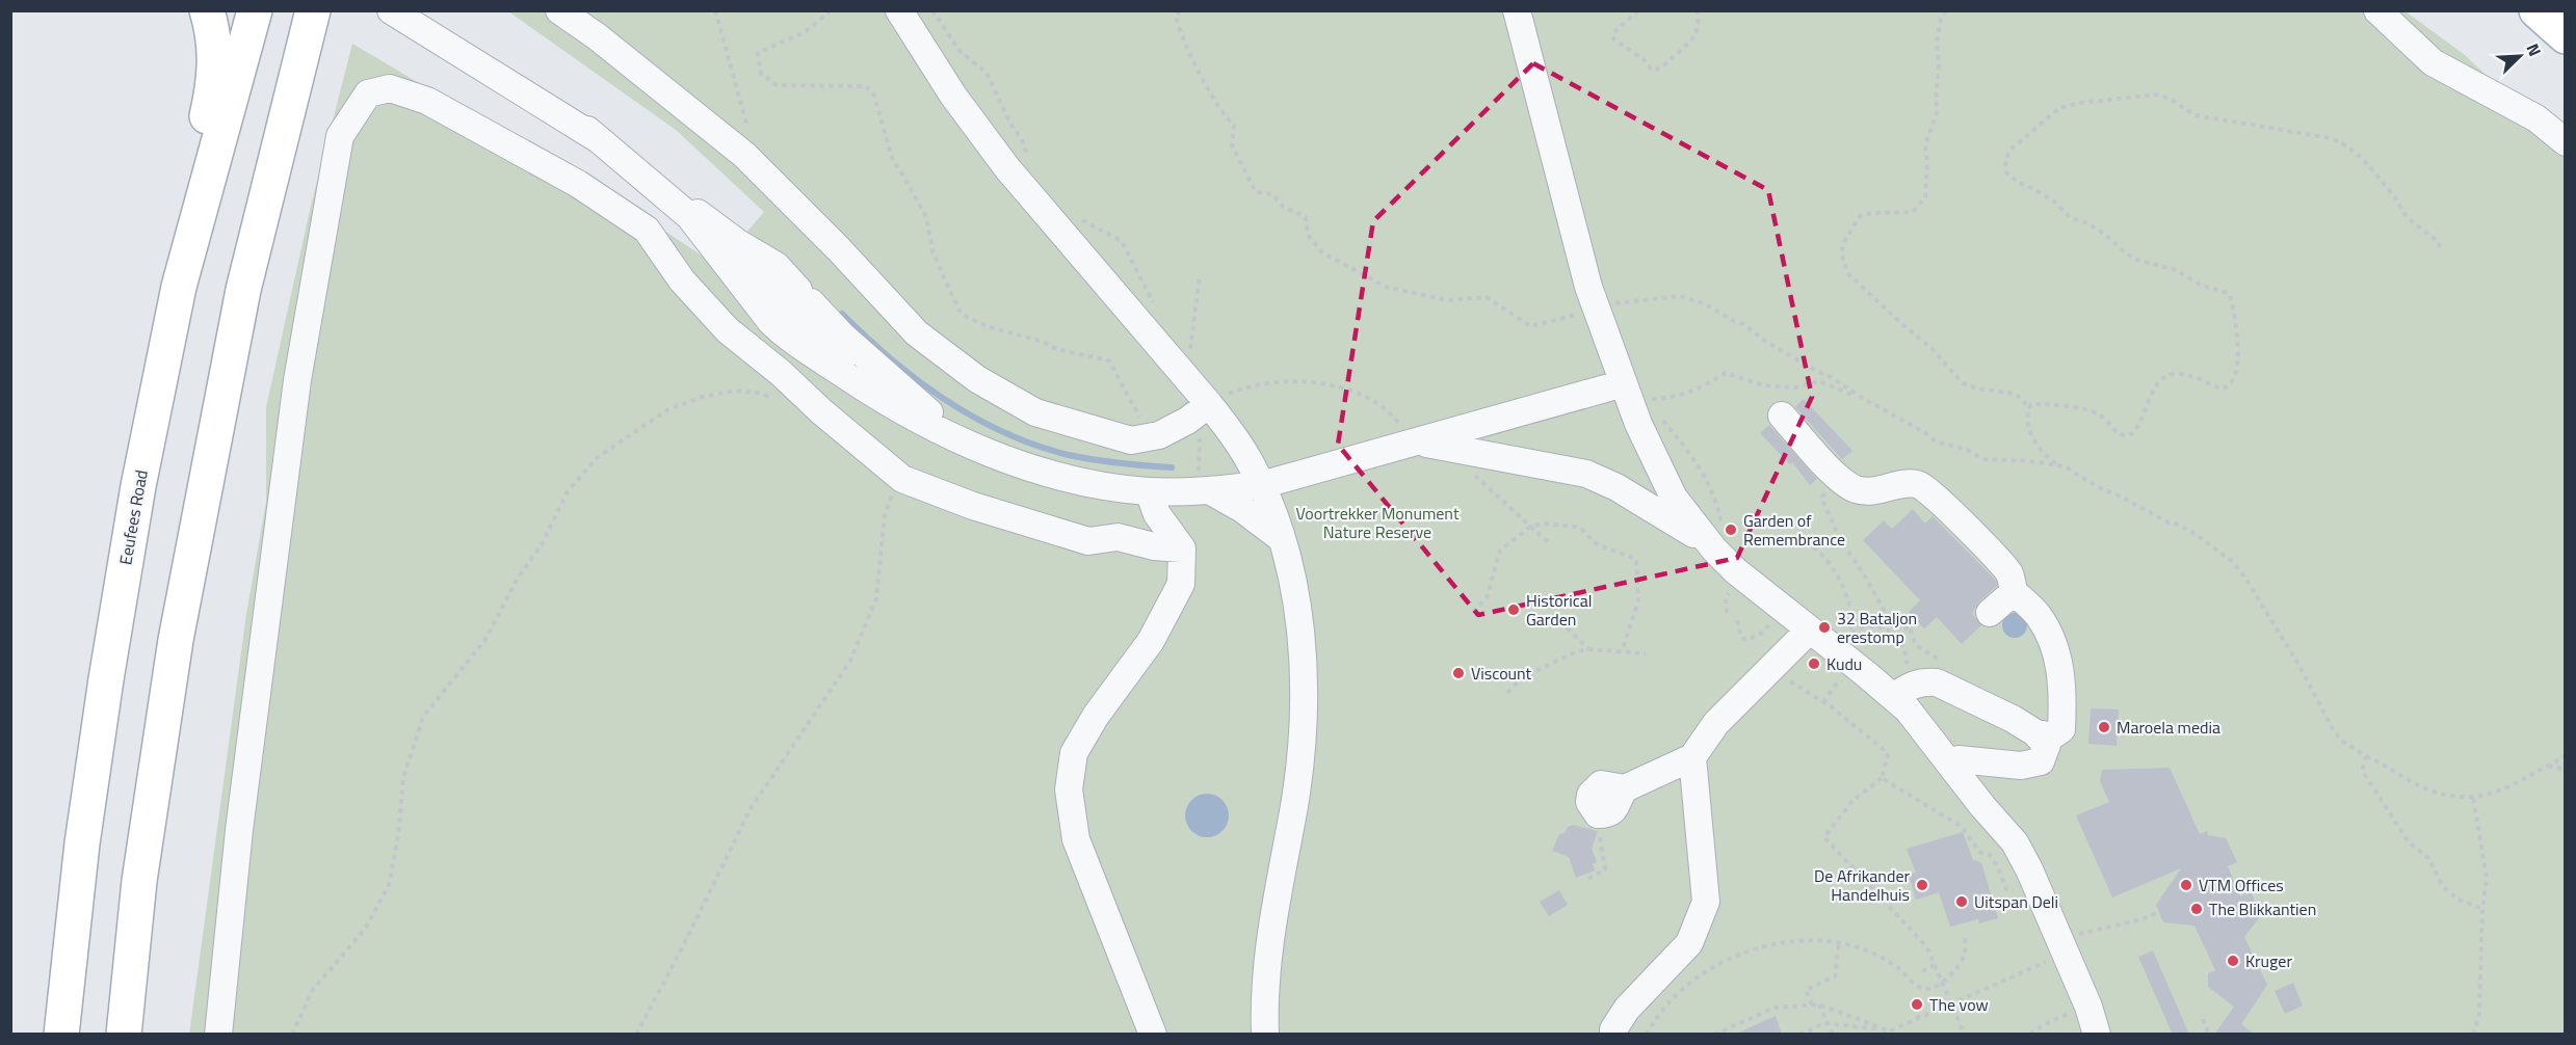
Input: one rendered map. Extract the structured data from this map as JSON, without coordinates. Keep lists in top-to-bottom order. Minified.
{"streets":{"main road":["Eeufees Road"]},"parks":["Voortrekker Monument Nature Reserve"],"places":["Garden of Remembrance","Historical Garden","32 Bataljon erestomp","Kudu","Viscount","Maroela media","De Afrikander Handelhuis","VTM Offices","Uitspan Deli","The Blikkantien","Kruger","The vow"],"north":"top right"}
